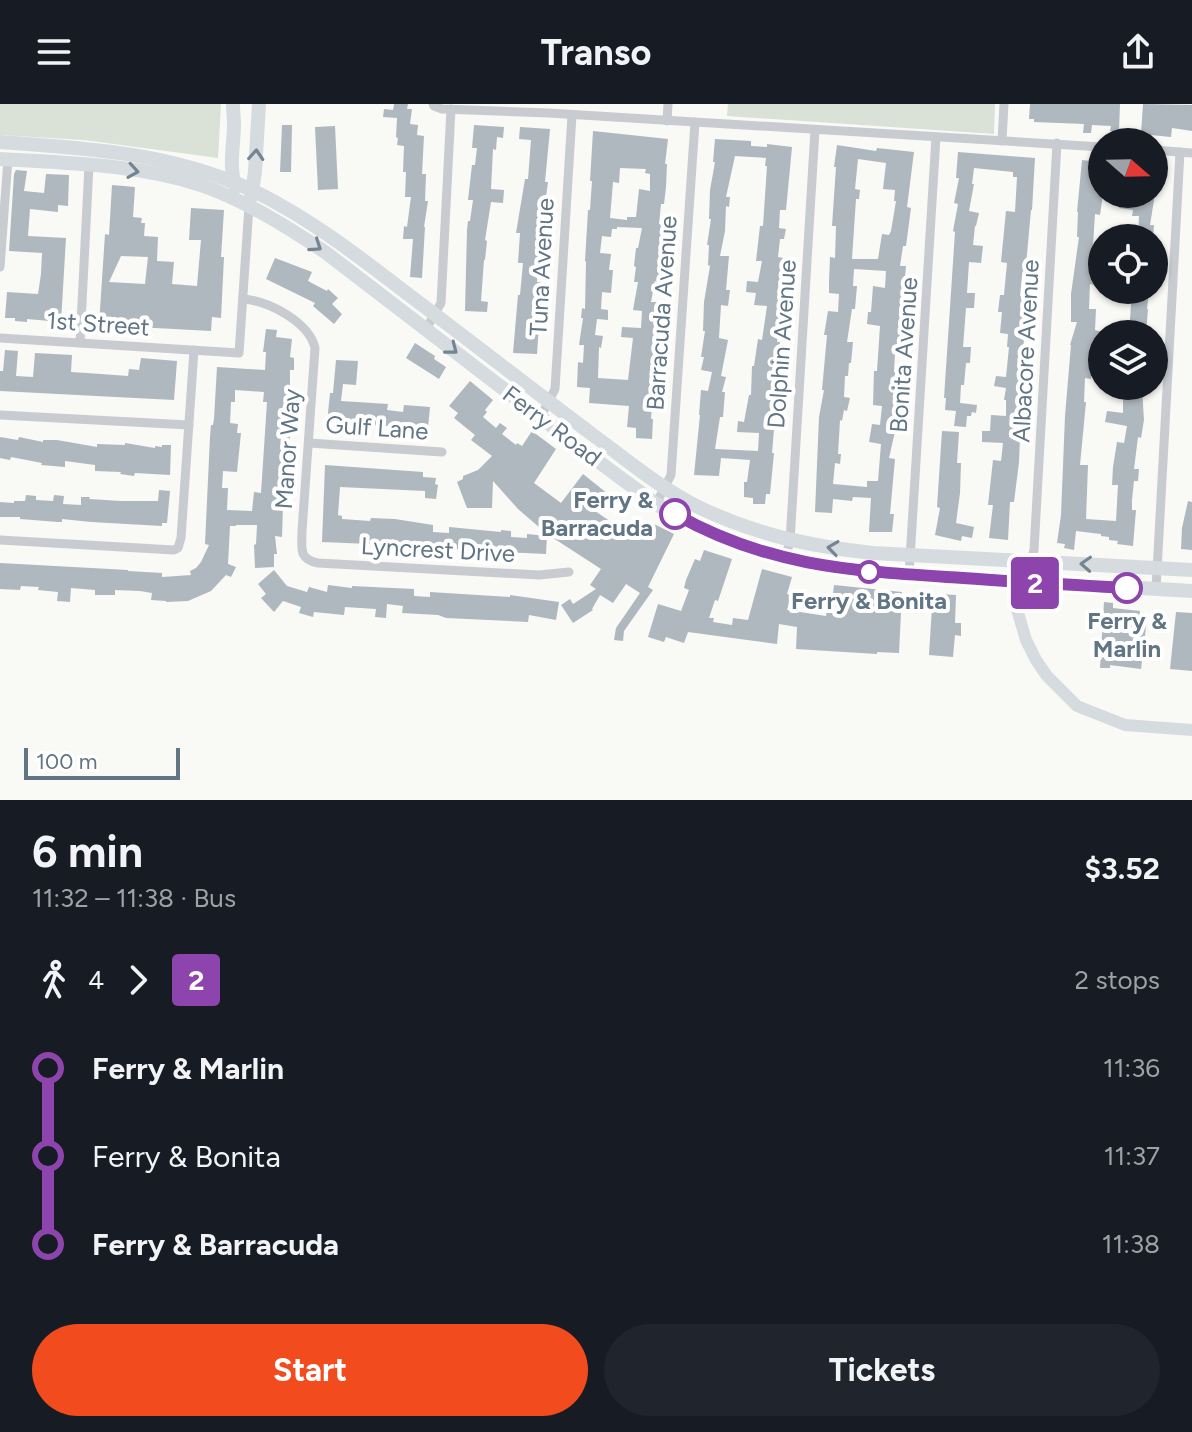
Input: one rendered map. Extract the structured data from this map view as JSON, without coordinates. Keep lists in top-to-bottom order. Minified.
{"streets":{"main road":["Ferry Road"],"street":["Tuna Avenue","Barracuda Avenue","1st Street","Dolphin Avenue","Albacore Avenue","Bonita Avenue","Gulf Lane","Manor Way","Lyncrest Drive"]},"crossings":[["Tuna Avenue","Ferry Road"],["Barracuda Avenue","Ferry Road"],["1st Street","Manor Way"],["Dolphin Avenue","Ferry Road"],["Albacore Avenue","Ferry Road"],["Bonita Avenue","Ferry Road"],["Gulf Lane","Manor Way"],["Manor Way","Lyncrest Drive"]],"places":["Ferry & Barracuda","Ferry & Bonita","Ferry & Marlin"],"lines":["bus line 2"],"scale_bar":"100 m","north":"right","page":{"header":"Transo","on_map":"2","scale":"100 m","heading":["6 min","11:32 – 11:38 · Bus","$3.52"],"legs":["4","2","2 stops"],"list":[{"name":"Ferry & Marlin","value":"11:36"},{"name":"Ferry & Bonita","value":"11:37"},{"name":"Ferry & Barracuda","value":"11:38"}],"buttons":["Start","Tickets"]}}
